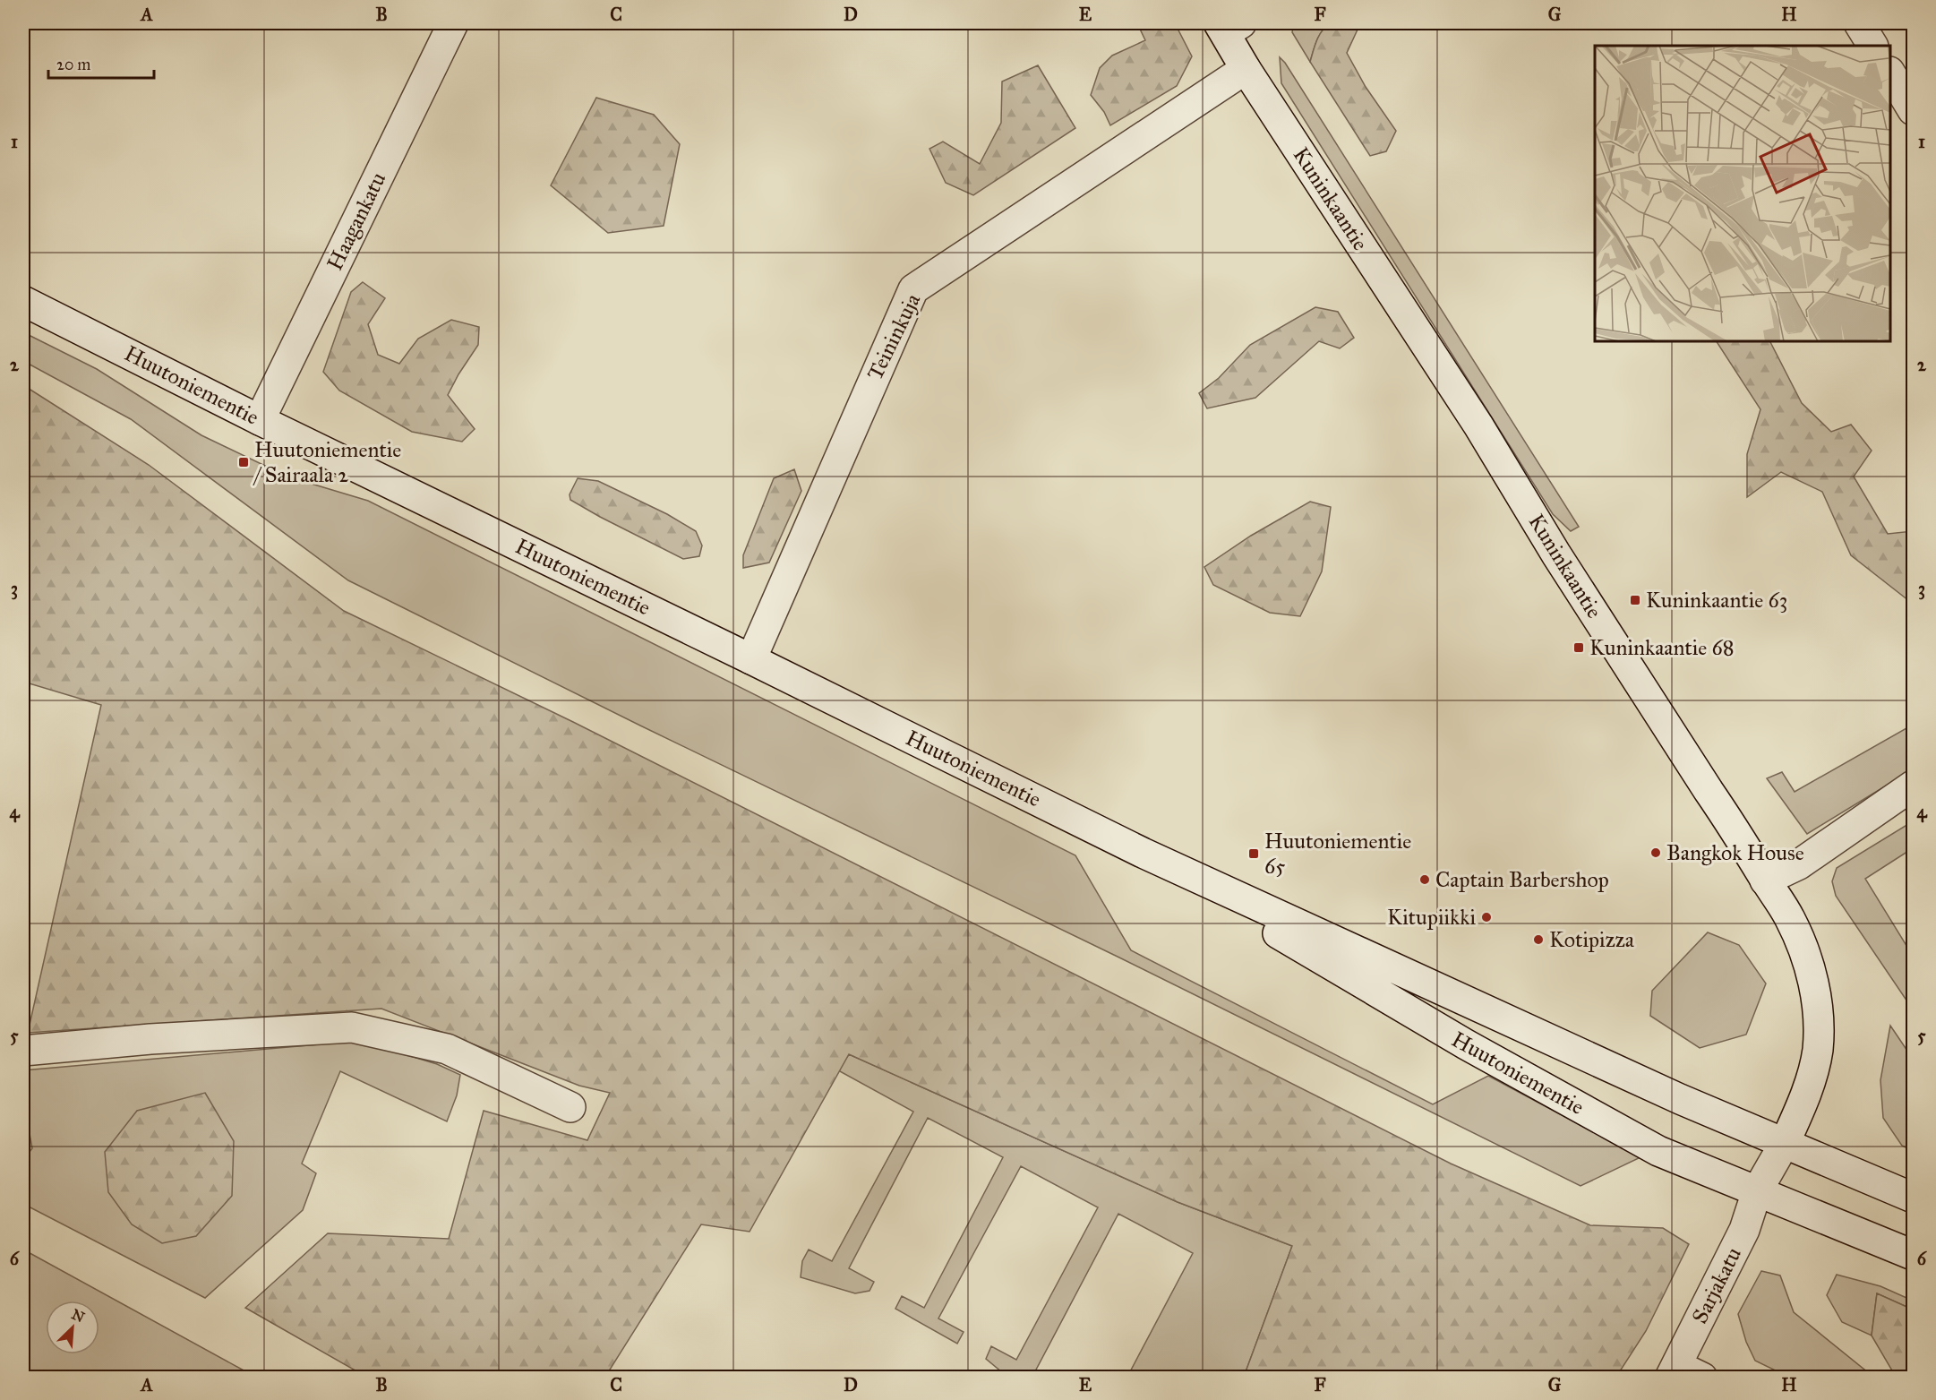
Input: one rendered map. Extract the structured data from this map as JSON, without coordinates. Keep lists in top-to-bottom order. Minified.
{"streets":{"street":["Kuninkaantie","Haagankatu","Teininkuja","Huutoniementie","Sarjakatu"]},"crossings":[["Kuninkaantie","Teininkuja"],["Kuninkaantie","Huutoniementie"],["Kuninkaantie","Sarjakatu"],["Haagankatu","Huutoniementie"],["Teininkuja","Huutoniementie"],["Huutoniementie","Sarjakatu"]],"places":{"transit":["Huutoniementie / Sairaala 2","Kuninkaantie 63","Kuninkaantie 68","Huutoniementie 65"],"other":["Bangkok House","Captain Barbershop","Kitupiikki","Kotipizza"]},"scale_bar":"20 m","north":"top right","grid":{"columns":["A","B","C","D","E","F","G","H"],"rows":["1","2","3","4","5","6"]}}
